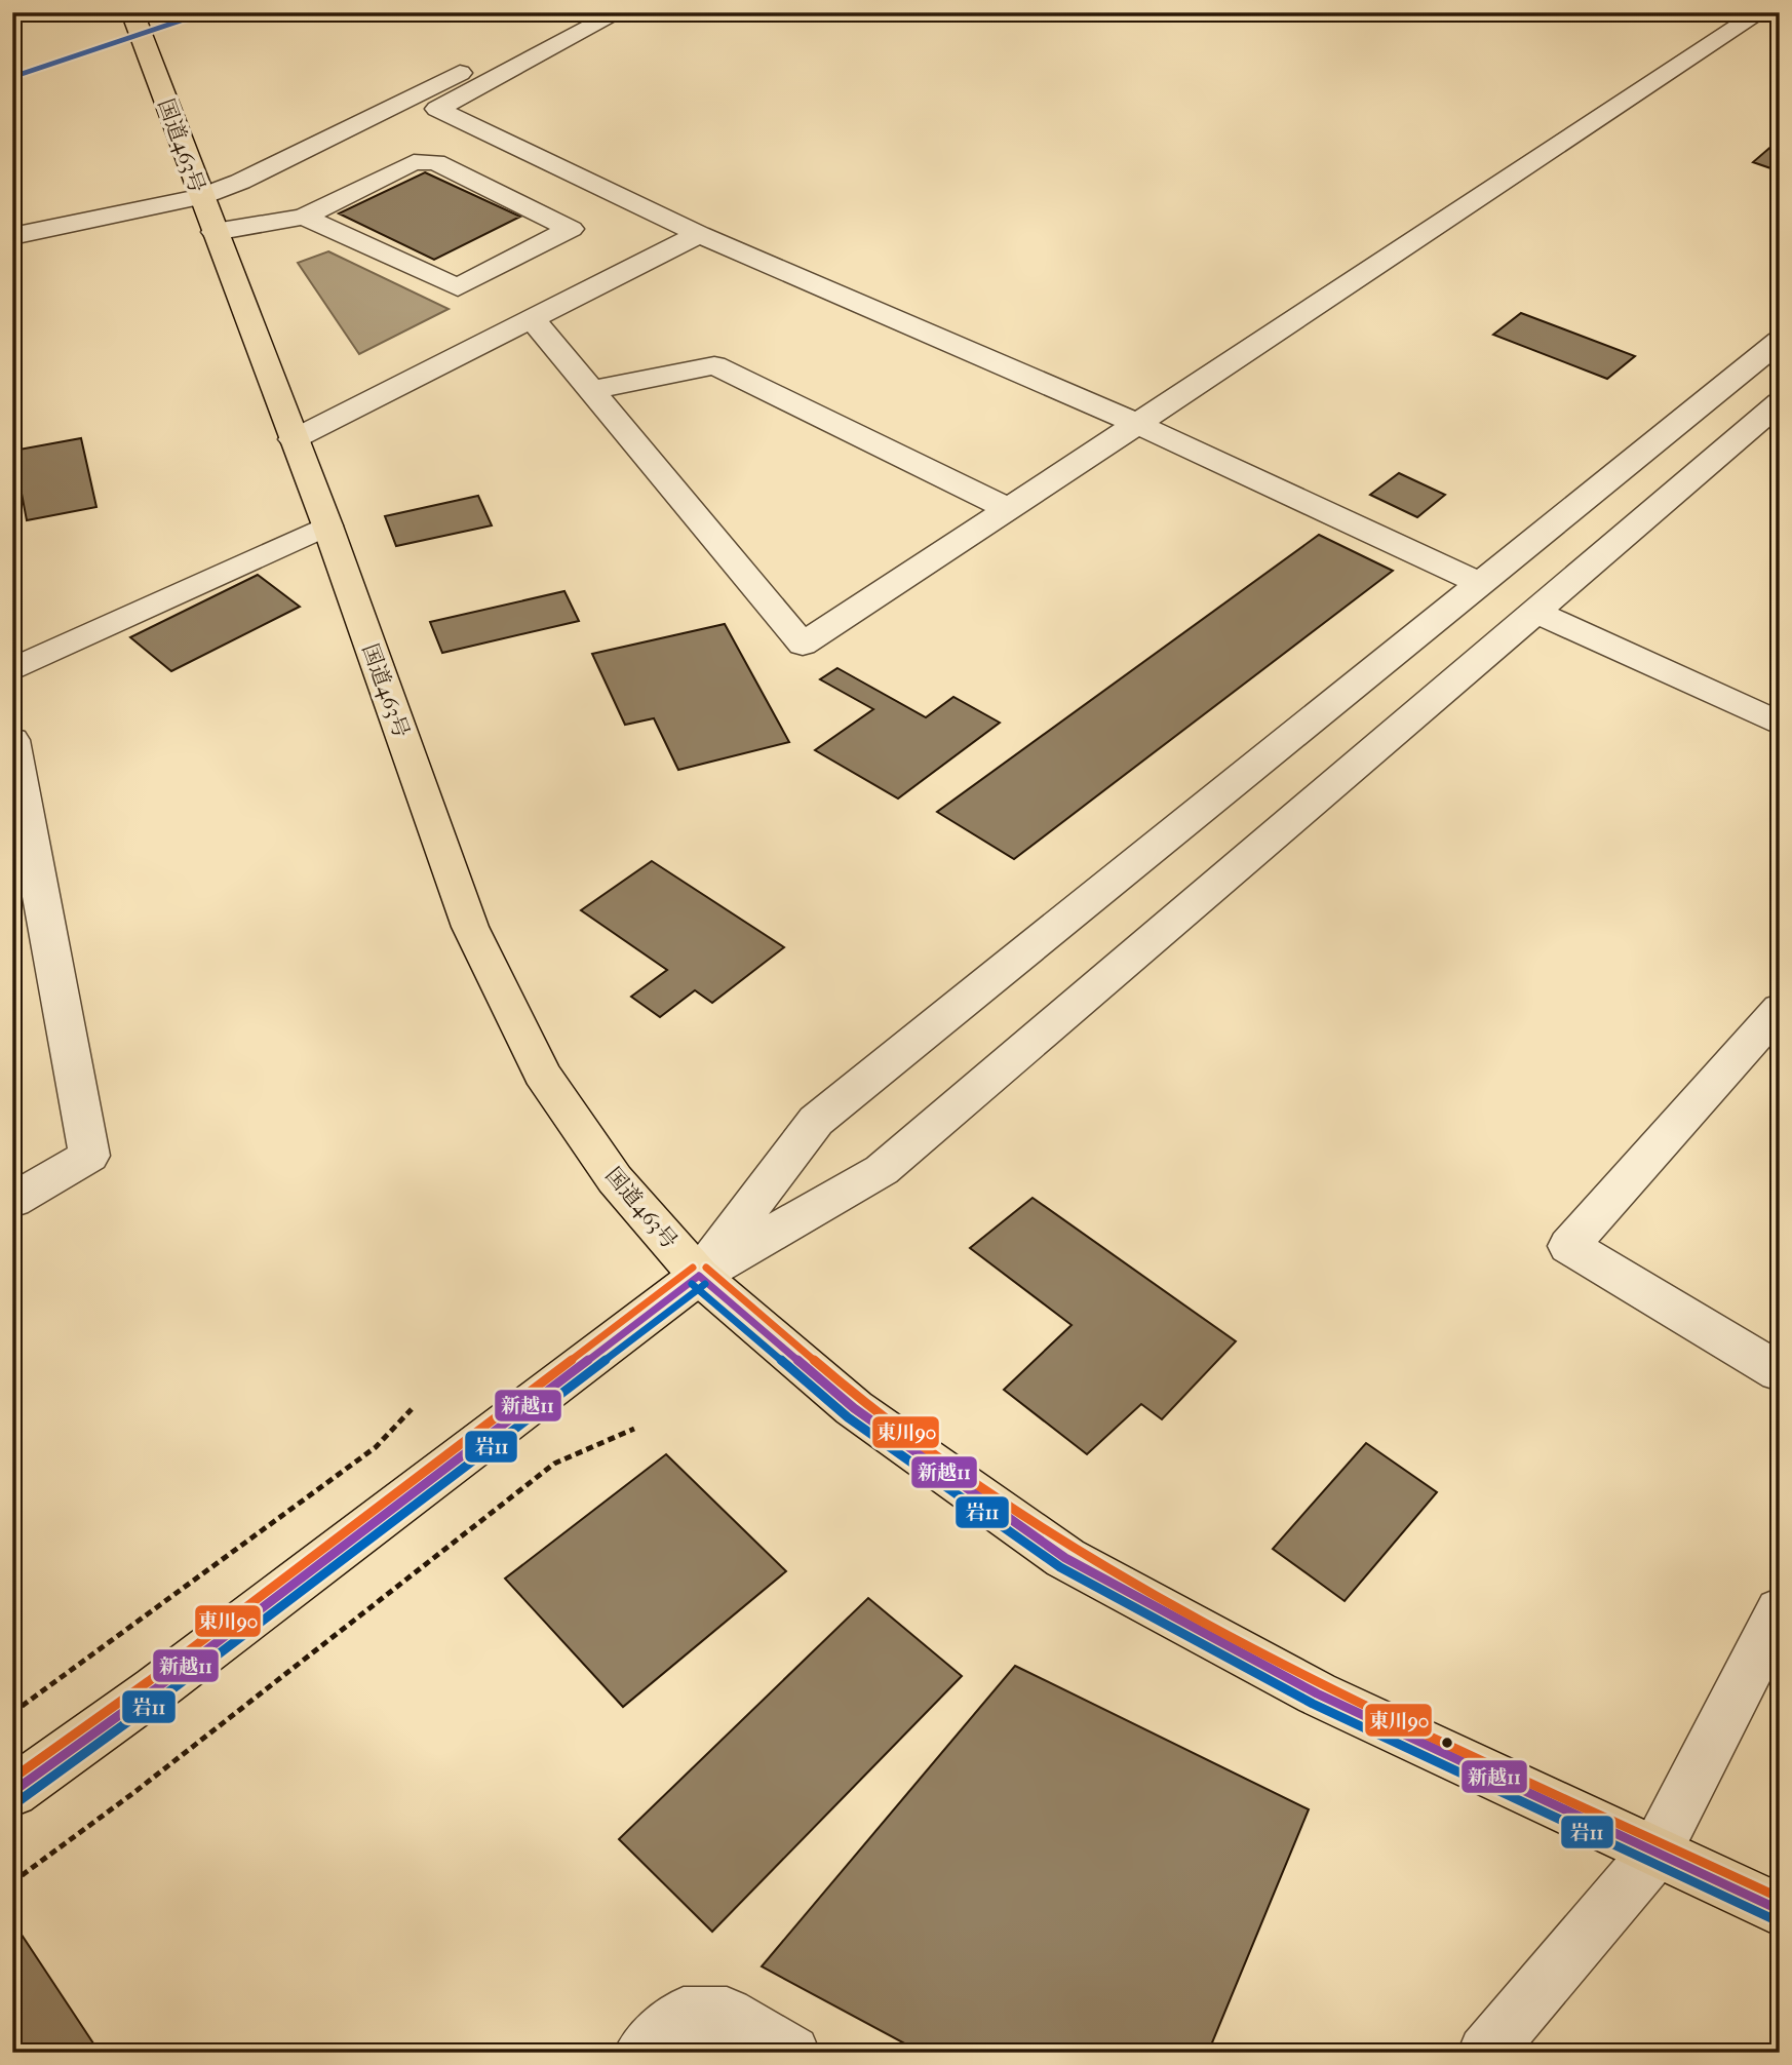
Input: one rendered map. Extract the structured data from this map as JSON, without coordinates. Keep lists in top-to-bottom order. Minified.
{"streets":{"main road":["国道463号"]},"lines":["transit line 東川90","transit line 新越11","transit line 岩11"]}
